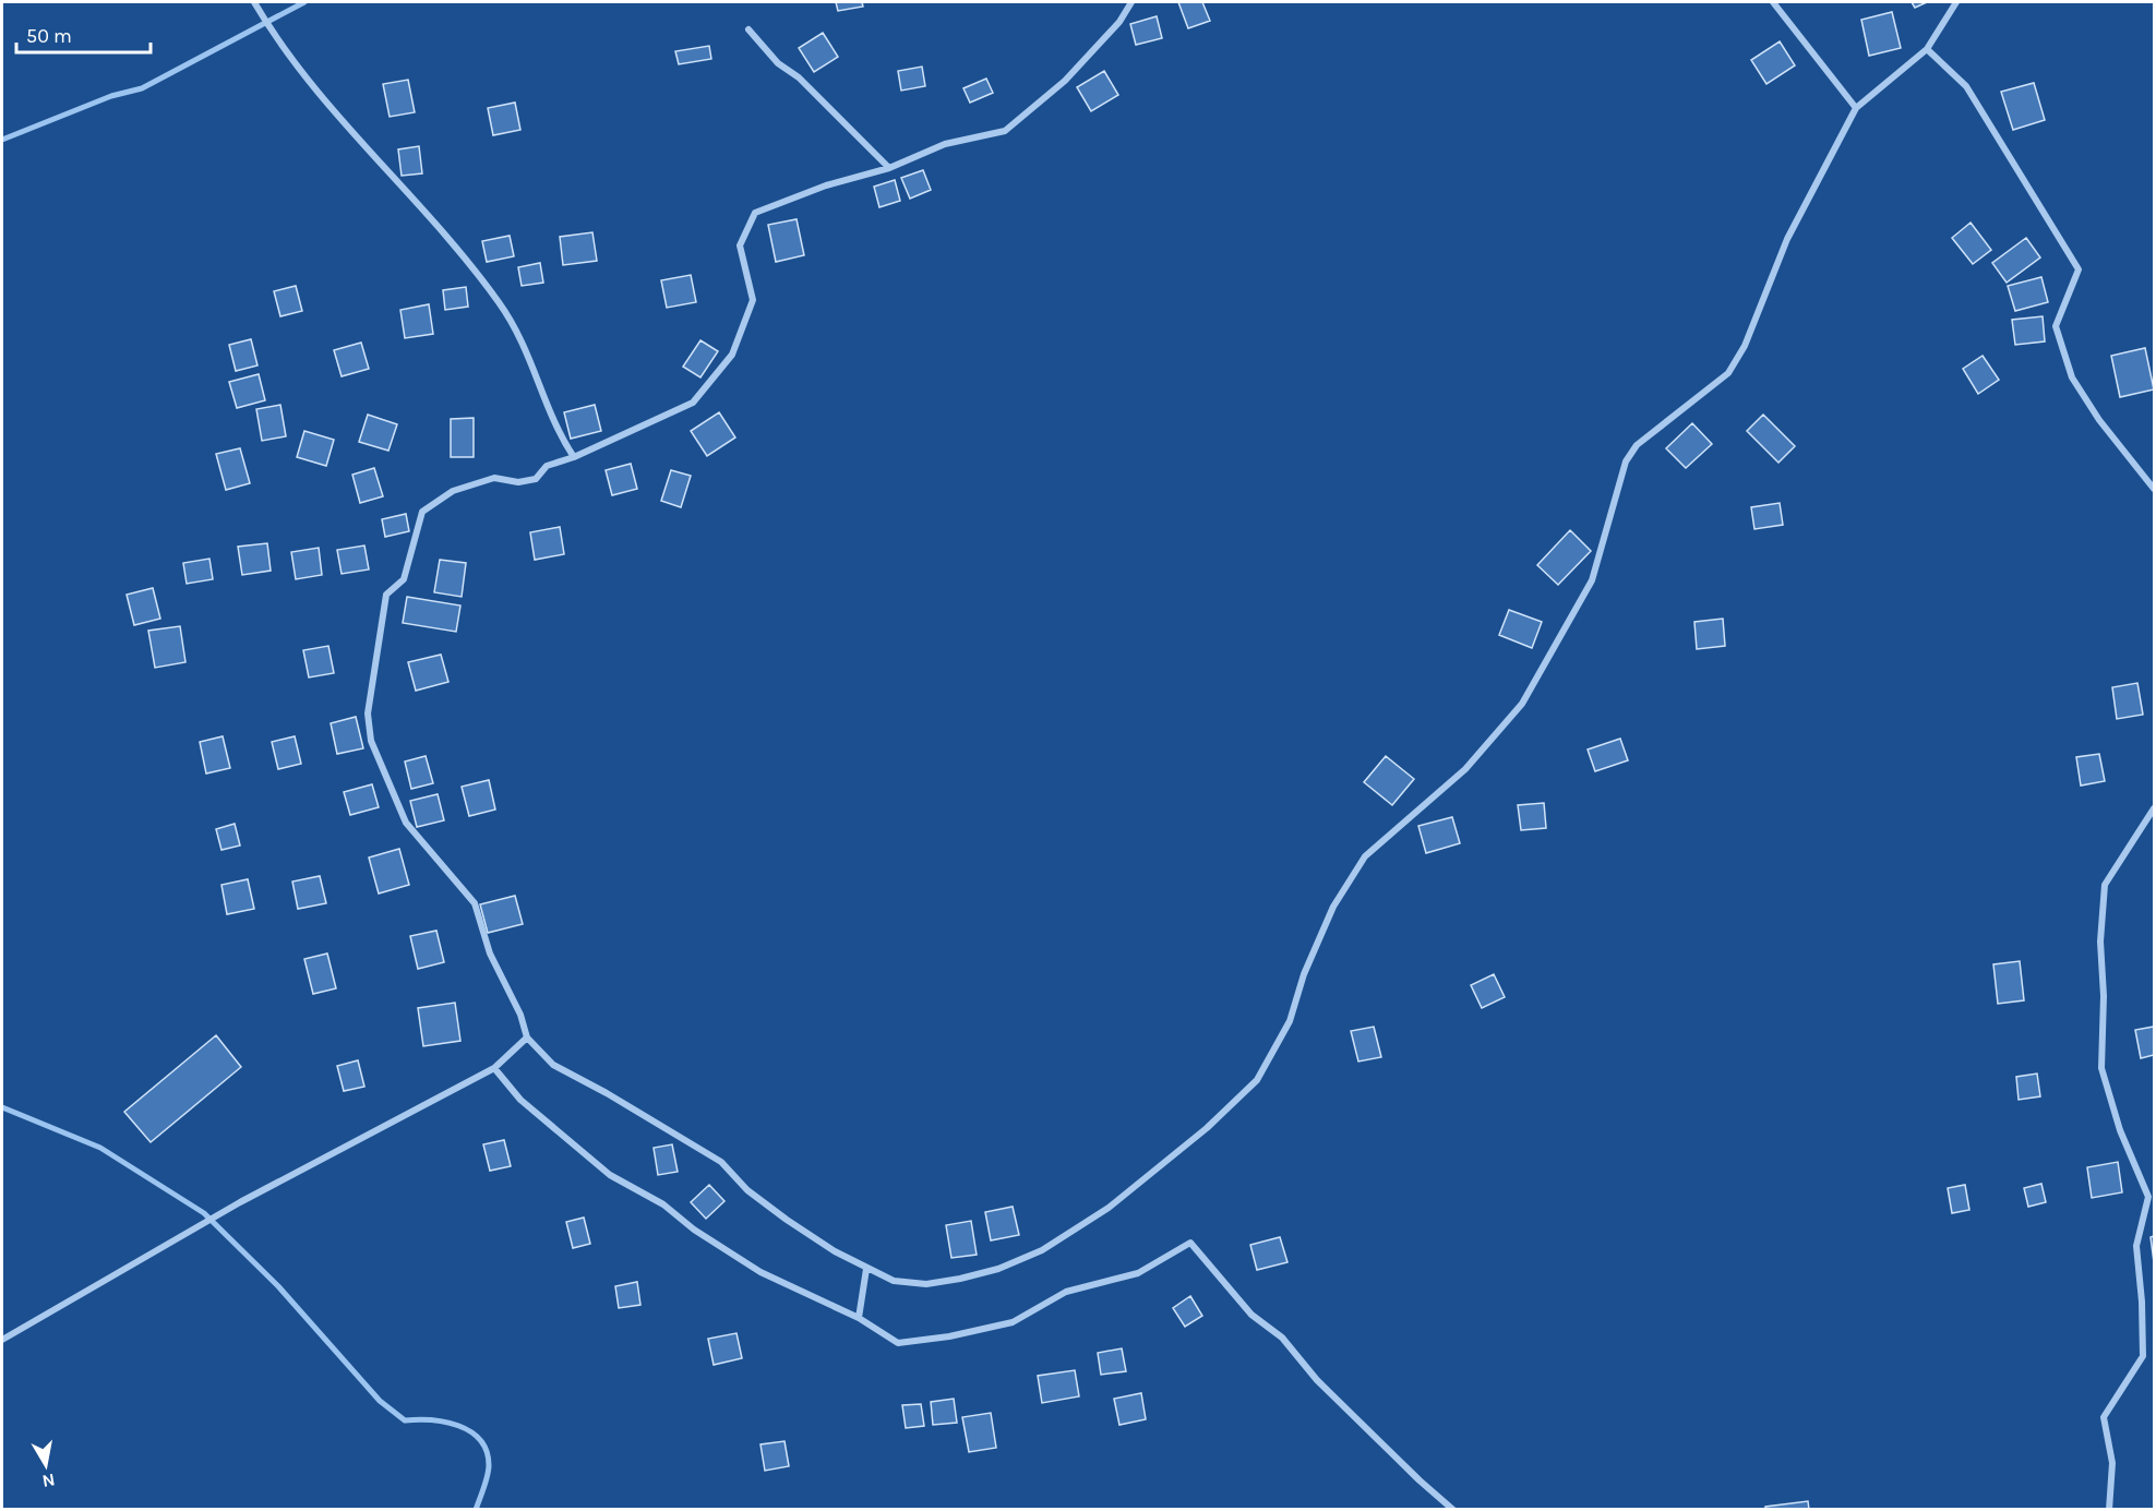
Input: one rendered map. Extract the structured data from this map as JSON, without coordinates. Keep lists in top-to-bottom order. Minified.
{"scale_bar":"50 m","north":"bottom"}
